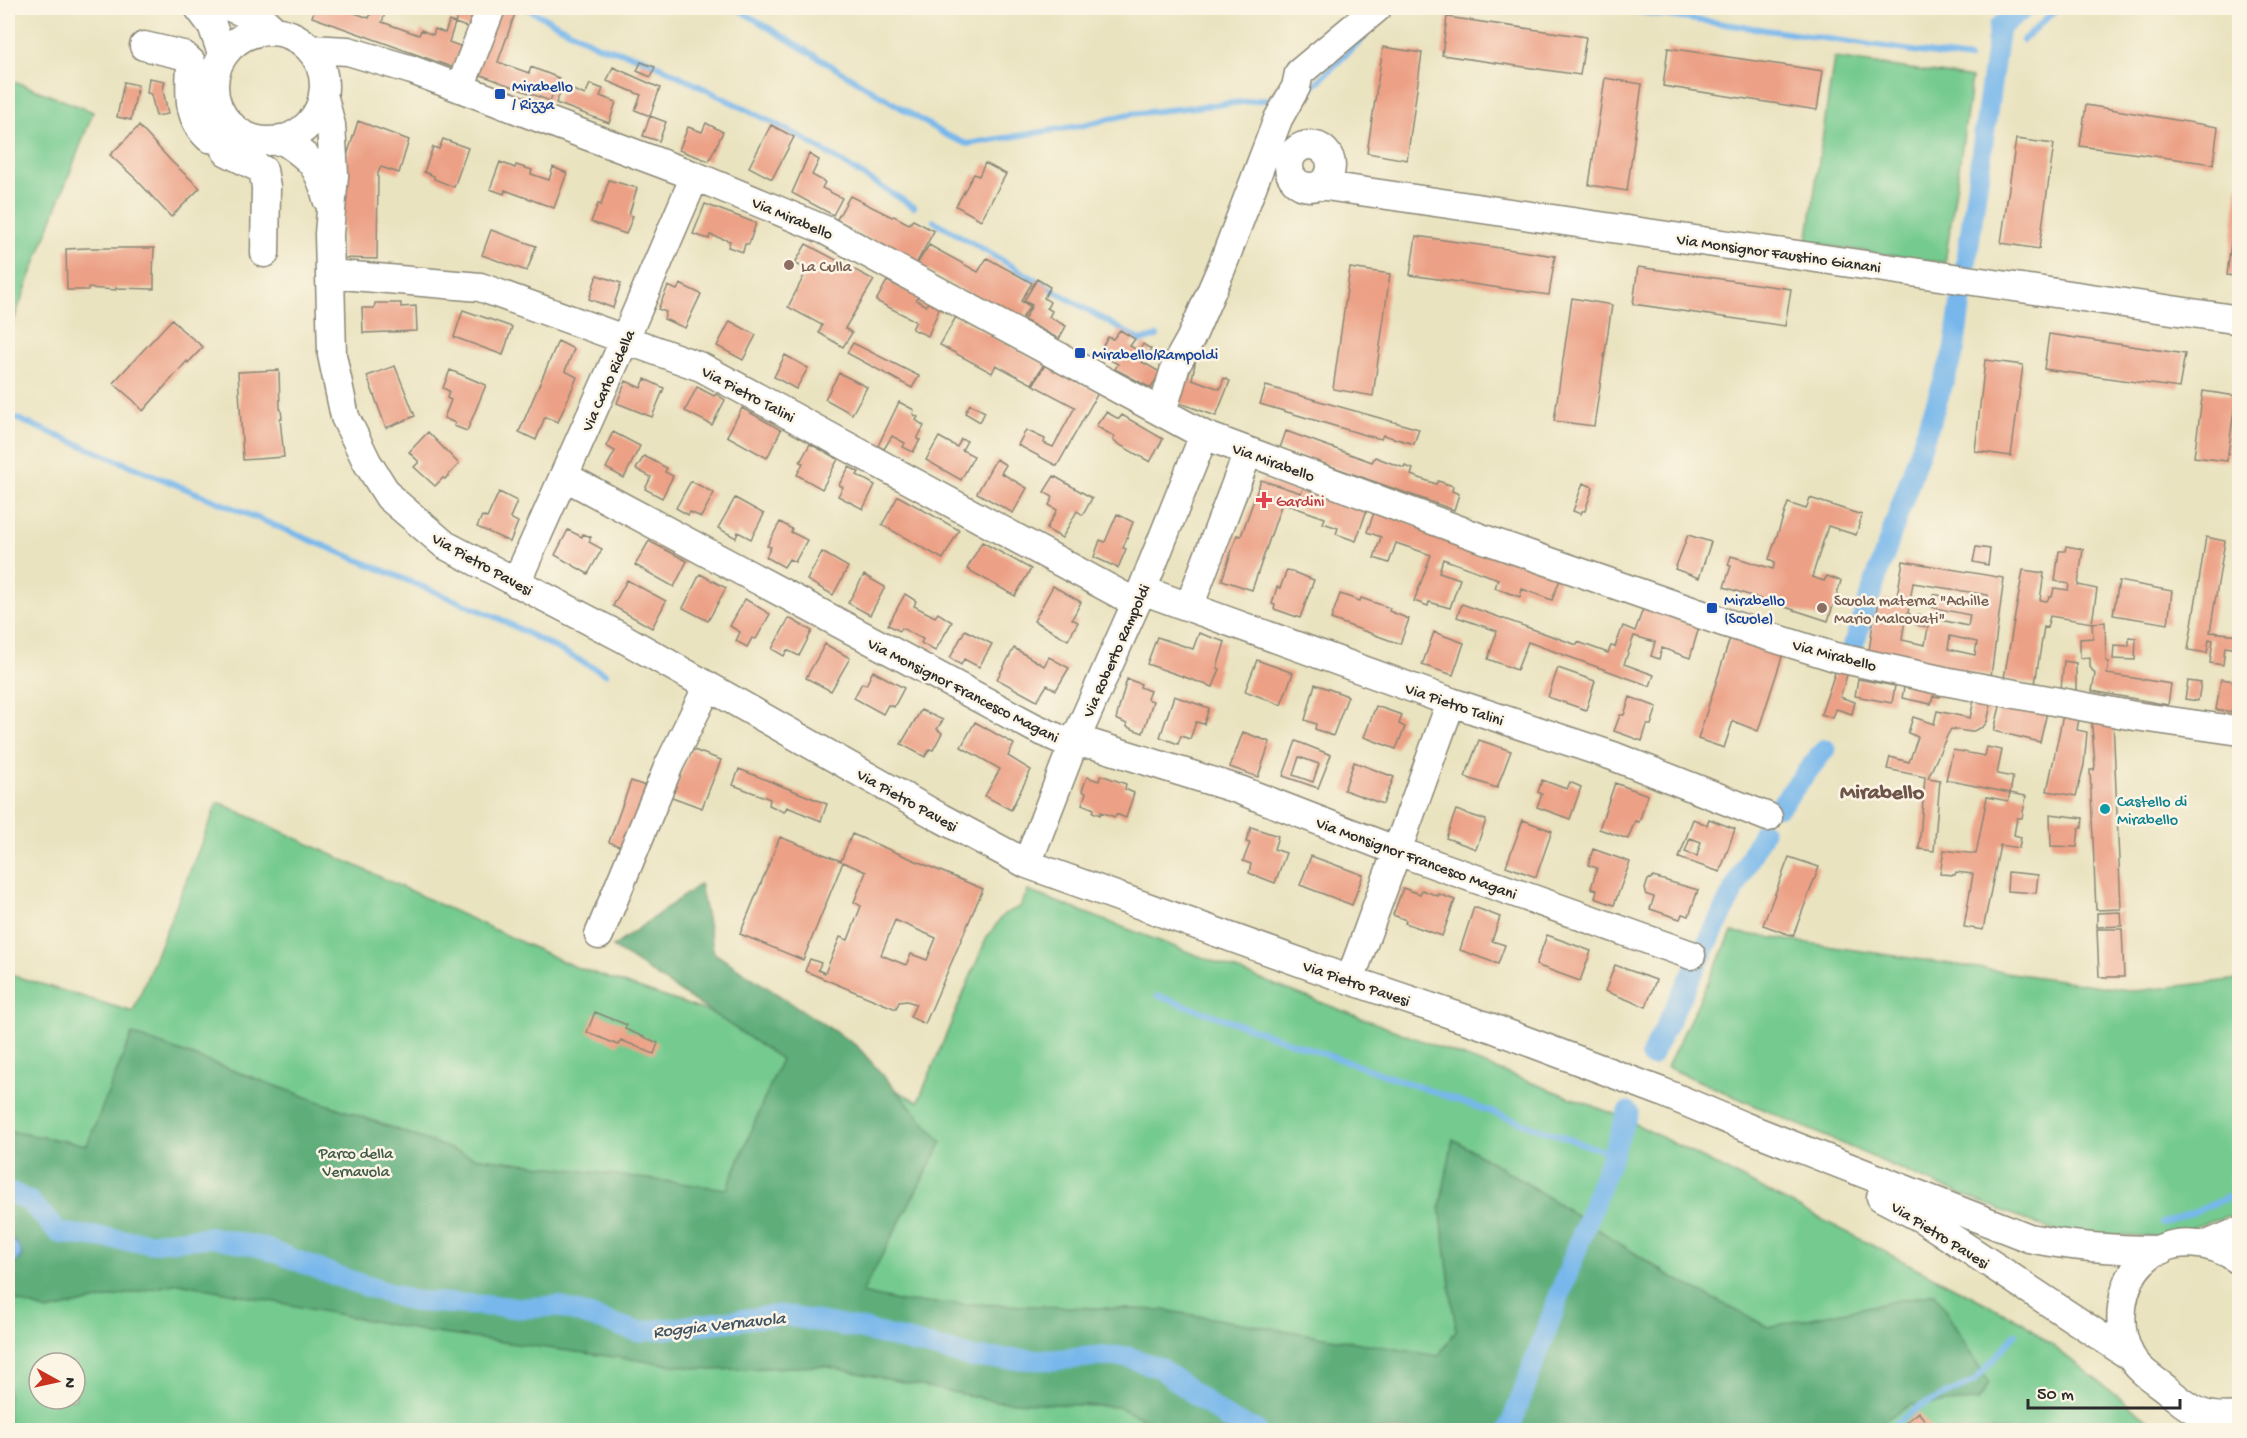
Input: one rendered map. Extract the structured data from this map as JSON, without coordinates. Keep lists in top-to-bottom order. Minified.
{"streets":{"street":["Via Mirabello","Via Monsignor Faustino Gianani","Via Carlo Ridella","Via Pietro Talini","Via Pietro Pavesi","Via Roberto Rampoldi","Via Monsignor Francesco Magani"]},"crossings":[["Via Mirabello","Via Carlo Ridella"],["Via Mirabello","Via Pietro Pavesi"],["Via Mirabello","Via Roberto Rampoldi"],["Via Carlo Ridella","Via Pietro Talini"],["Via Carlo Ridella","Via Pietro Pavesi"],["Via Carlo Ridella","Via Monsignor Francesco Magani"],["Via Pietro Talini","Via Pietro Pavesi"],["Via Pietro Talini","Via Roberto Rampoldi"],["Via Pietro Pavesi","Via Roberto Rampoldi"],["Via Roberto Rampoldi","Via Monsignor Francesco Magani"]],"districts":["Mirabello"],"water":["Roggia Vernavola"],"parks":["Parco della Vernavola"],"places":{"transit":["Mirabello / Rizza","Mirabello/Rampoldi","Mirabello (Scuole)"],"other":["La Culla","Scuola materna \"Achille Mario Malcovati\"","Castello di Mirabello"],"health":["Gardini"]},"scale_bar":"50 m","north":"right"}
